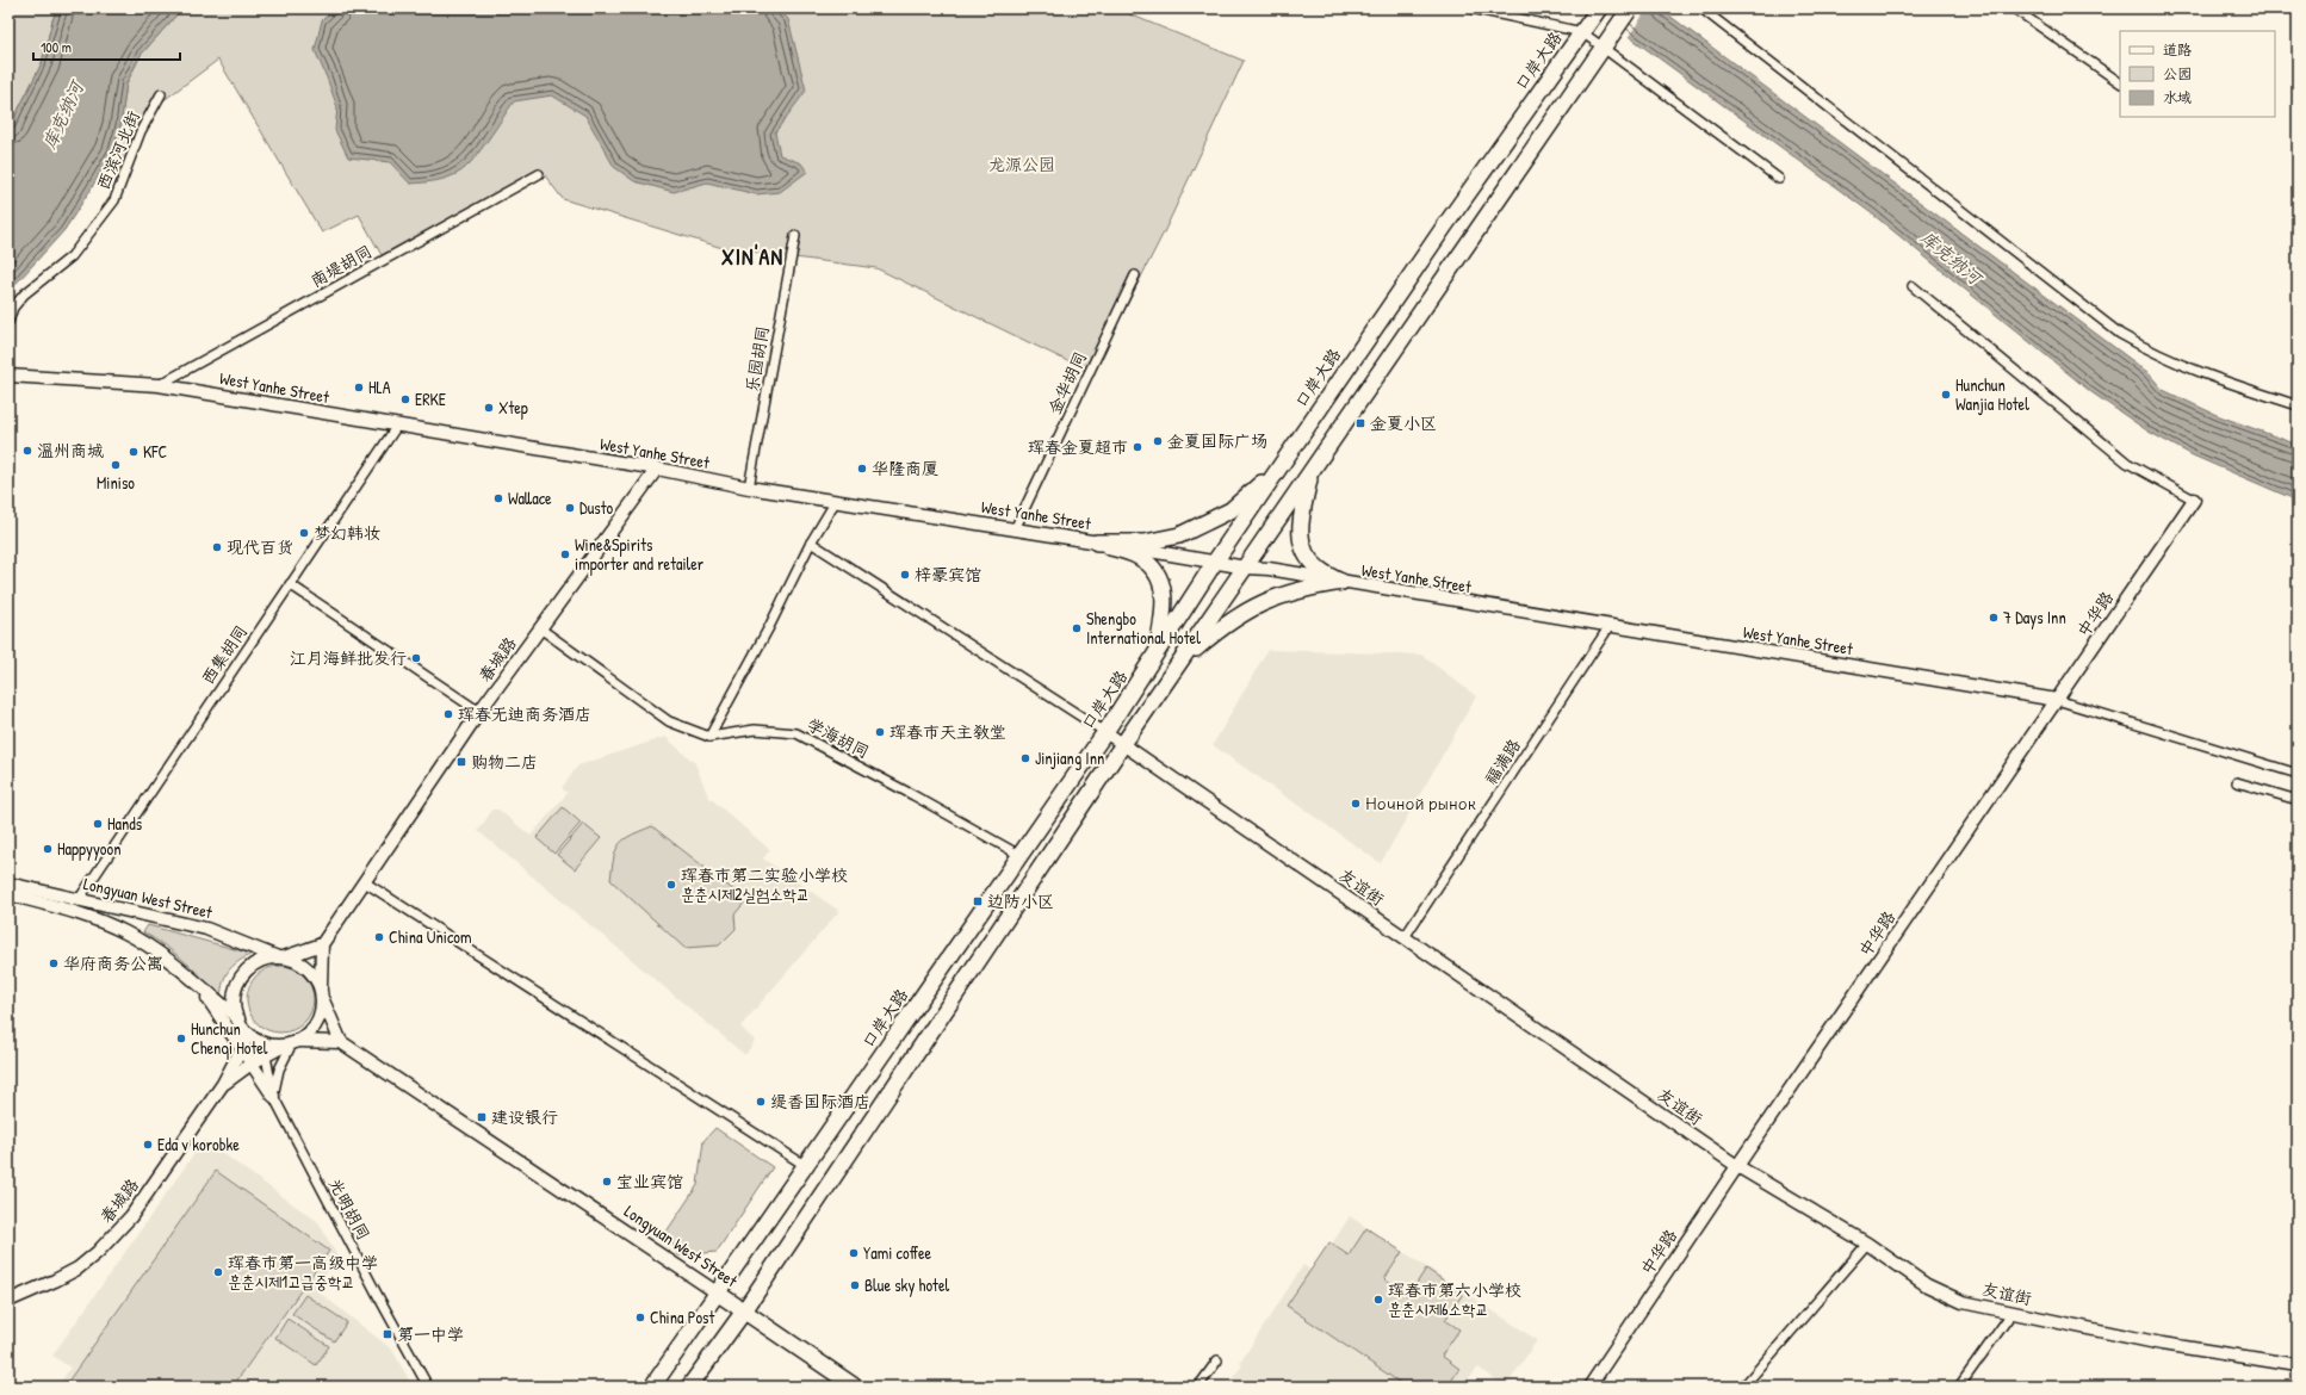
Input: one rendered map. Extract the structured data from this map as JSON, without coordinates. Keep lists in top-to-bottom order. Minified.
{"streets":{"highway":["口岸大路","Longyuan West Street"],"street":["西滨河北街","南堤胡同","乐园胡同","金华胡同","West Yanhe Street","中华路","西集胡同","春城路","学海胡同","福满路","友谊街","光明胡同"]},"crossings":[["口岸大路","West Yanhe Street"],["口岸大路","学海胡同"],["口岸大路","友谊街"],["口岸大路","Longyuan West Street"],["南堤胡同","West Yanhe Street"],["乐园胡同","West Yanhe Street"],["金华胡同","West Yanhe Street"],["West Yanhe Street","中华路"],["West Yanhe Street","西集胡同"],["West Yanhe Street","春城路"],["West Yanhe Street","福满路"],["中华路","友谊街"],["西集胡同","Longyuan West Street"],["春城路","学海胡同"],["福满路","友谊街"],["Longyuan West Street","光明胡同"]],"districts":["XIN'AN"],"water":["库克纳河"],"parks":["龙源公园"],"places":{"other":["HLA","Hunchun Wanjia Hotel","ERKE","Xtep","金夏国际广场","珲春金夏超市","温州商城","KFC","Miniso","华隆商厦","Wallace","Dusto","梦幻韩妆","现代百货","Wine&Spirits importer and retailer","梓豪宾馆","7 Days Inn","Shengbo International Hotel","江月海鲜批发行","珲春无迪商务酒店","珲春市天主教堂","Jinjiang Inn","Ночной рынок","Hands","Happyyoon","珲春市第二实验小学校 훈춘시제2실험소학교","China Unicom","华府商务公寓","Hunchun Chenqi Hotel","缇香国际酒店","Eda v korobke","宝业宾馆","Yami coffee","珲春市第一高级中学 훈춘시제1고급중학교","Blue sky hotel","珲春市第六小学校 훈춘시제6소학교","China Post"],"transit":["金夏小区","购物二店","边防小区","建设银行","第一中学"]},"legend":["道路","公园","水域"],"scale_bar":"100 m"}
